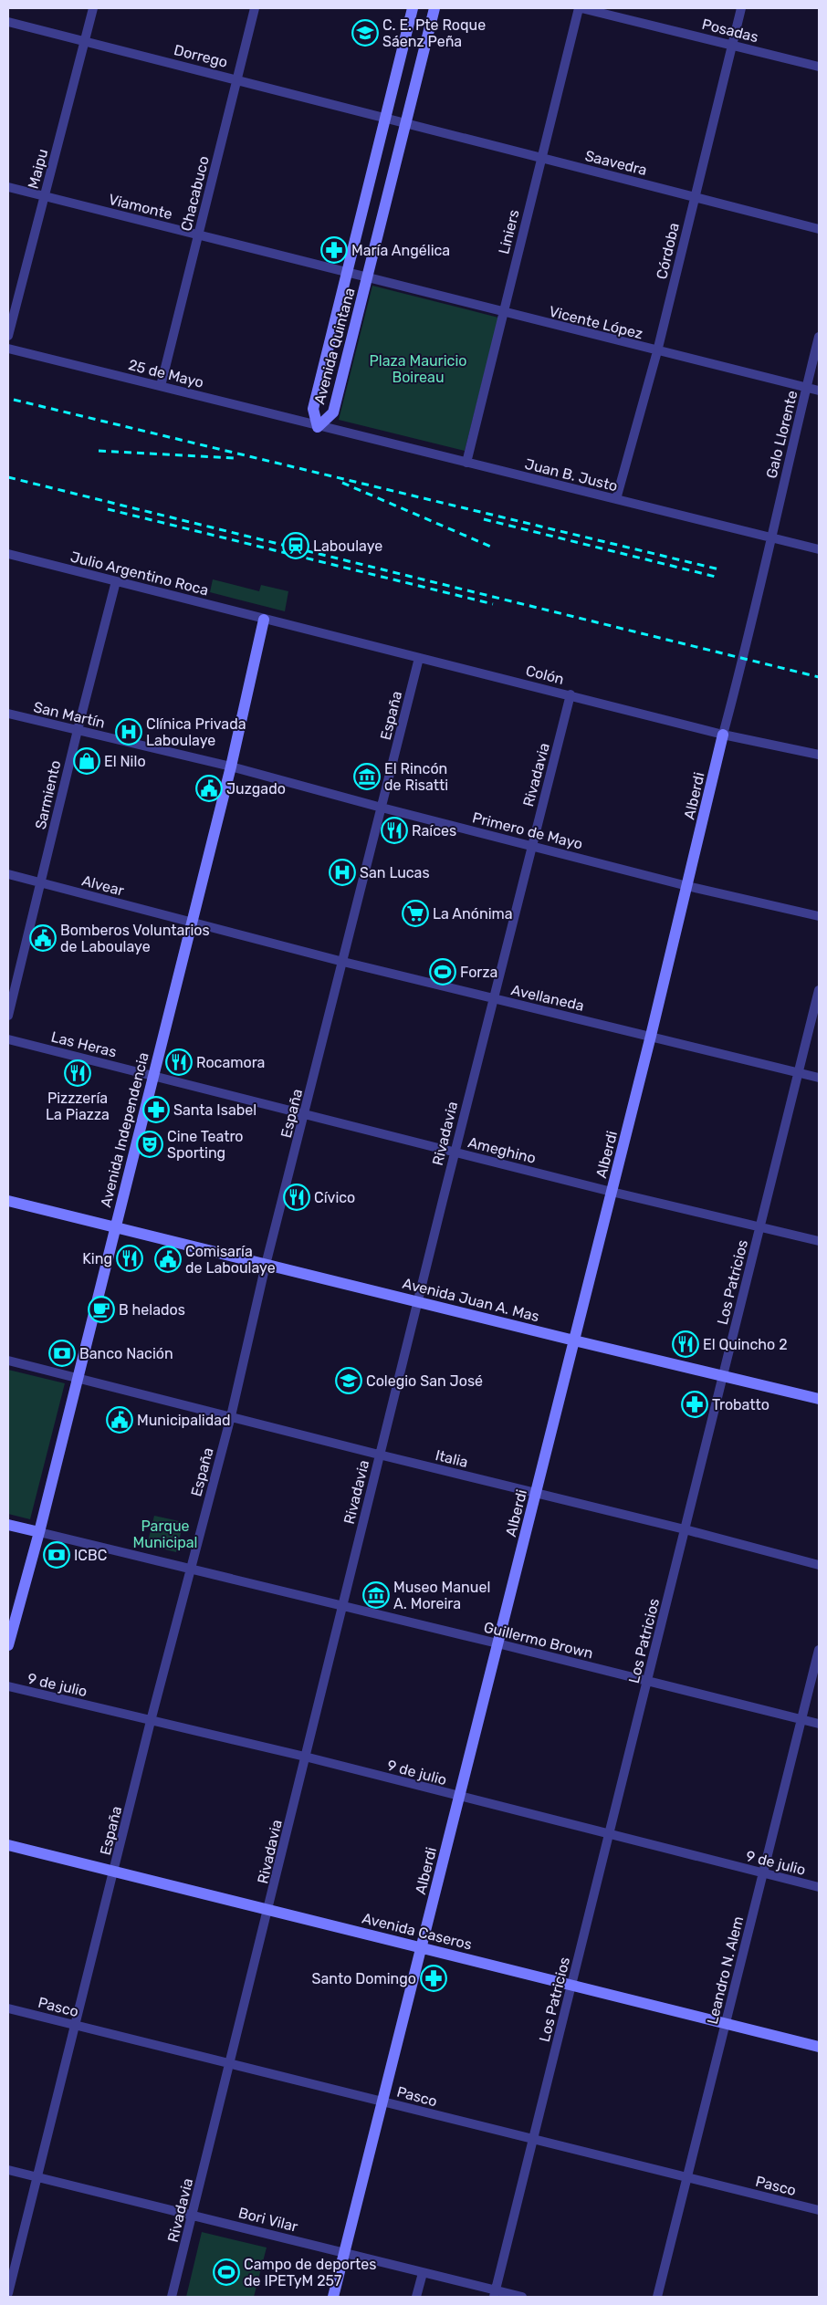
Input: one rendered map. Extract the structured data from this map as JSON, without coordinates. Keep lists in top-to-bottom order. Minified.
{"streets":{"main road":["Avenida Quintana","Alberdi","Avenida Independencia","Avenida Juan A. Mas","Avenida Caseros"],"street":["Posadas","Dorrego","Saavedra","Maipu","Chacabuco","Viamonte","Liniers","Córdoba","Vicente López","25 de Mayo","Galo Llorente","Juan B. Justo","Julio Argentino Roca","Colón","San Martín","España","Rivadavia","Sarmiento","Primero de Mayo","Alvear","Avellaneda","Las Heras","Ameghino","Los Patricios","Italia","Guillermo Brown","9 de julio","Leandro N. Alem","Pasco","Bori Vilar"]},"crossings":[["Posadas","Liniers"],["Posadas","Córdoba"],["Dorrego","Saavedra"],["Dorrego","Maipu"],["Dorrego","Chacabuco"],["Dorrego","Avenida Quintana"],["Saavedra","Liniers"],["Saavedra","Córdoba"],["Saavedra","Avenida Quintana"],["Maipu","Viamonte"],["Chacabuco","Viamonte"],["Chacabuco","25 de Mayo"],["Viamonte","Vicente López"],["Viamonte","Avenida Quintana"],["Liniers","Vicente López"],["Liniers","Juan B. Justo"],["Córdoba","Vicente López"],["Córdoba","Juan B. Justo"],["Vicente López","Avenida Quintana"],["Vicente López","Galo Llorente"],["Avenida Quintana","25 de Mayo"],["Avenida Quintana","Juan B. Justo"],["25 de Mayo","Juan B. Justo"],["Galo Llorente","Juan B. Justo"],["Galo Llorente","Colón"],["Galo Llorente","Alberdi"],["Julio Argentino Roca","Colón"],["Julio Argentino Roca","Sarmiento"],["Julio Argentino Roca","Avenida Independencia"],["Colón","España"],["Colón","Rivadavia"],["Colón","Alberdi"],["Colón","Avenida Independencia"],["San Martín","Sarmiento"],["San Martín","Primero de Mayo"],["San Martín","Avenida Independencia"],["España","Primero de Mayo"],["España","Avellaneda"],["España","Ameghino"],["España","Avenida Juan A. Mas"],["España","Italia"],["España","Guillermo Brown"],["España","9 de julio"],["España","Avenida Caseros"],["España","Pasco"],["España","Bori Vilar"],["Rivadavia","Primero de Mayo"],["Rivadavia","Avellaneda"],["Rivadavia","Ameghino"],["Rivadavia","Avenida Juan A. Mas"],["Rivadavia","Italia"],["Rivadavia","Guillermo Brown"],["Rivadavia","9 de julio"],["Rivadavia","Avenida Caseros"],["Rivadavia","Pasco"],["Rivadavia","Bori Vilar"],["Sarmiento","Alvear"],["Alberdi","Primero de Mayo"],["Alberdi","Avellaneda"],["Alberdi","Ameghino"],["Alberdi","Avenida Juan A. Mas"],["Alberdi","Italia"],["Alberdi","Guillermo Brown"],["Alberdi","9 de julio"],["Alberdi","Avenida Caseros"],["Alberdi","Pasco"],["Alberdi","Bori Vilar"],["Primero de Mayo","Avenida Independencia"],["Alvear","Avellaneda"],["Alvear","Avenida Independencia"],["Avellaneda","Avenida Independencia"],["Avellaneda","Los Patricios"],["Las Heras","Avenida Independencia"],["Las Heras","Ameghino"],["Avenida Independencia","Ameghino"],["Avenida Independencia","Avenida Juan A. Mas"],["Avenida Independencia","Italia"],["Avenida Independencia","Guillermo Brown"],["Ameghino","Los Patricios"],["Los Patricios","Avenida Juan A. Mas"],["Los Patricios","Italia"],["Los Patricios","Guillermo Brown"],["Los Patricios","9 de julio"],["Los Patricios","Avenida Caseros"],["Los Patricios","Pasco"],["Los Patricios","Bori Vilar"],["Guillermo Brown","Leandro N. Alem"],["9 de julio","Leandro N. Alem"],["Avenida Caseros","Leandro N. Alem"],["Leandro N. Alem","Pasco"]],"parks":["Plaza Mauricio Boireau","Parque Municipal"],"places":{"school or university":["C. E. Pte Roque Sáenz Peña","Colegio San José"],"pharmacy":["María Angélica","Santa Isabel","Trobatto","Santo Domingo"],"station":["Laboulaye"],"hospital":["Clínica Privada Laboulaye","San Lucas"],"shop":["El Nilo"],"museum":["El Rincón de Risatti","Museo Manuel A. Moreira"],"public building":["Juzgado","Bomberos Voluntarios de Laboulaye","Comisaría de Laboulaye","Municipalidad"],"restaurant":["Raíces","Rocamora","Pizzzería La Piazza","Cívico","King","El Quincho 2"],"supermarket":["La Anónima"],"sports":["Forza","Campo de deportes de IPETyM 257"],"theatre":["Cine Teatro Sporting"],"cafe":["B helados"],"bank":["Banco Nación","ICBC"]}}
